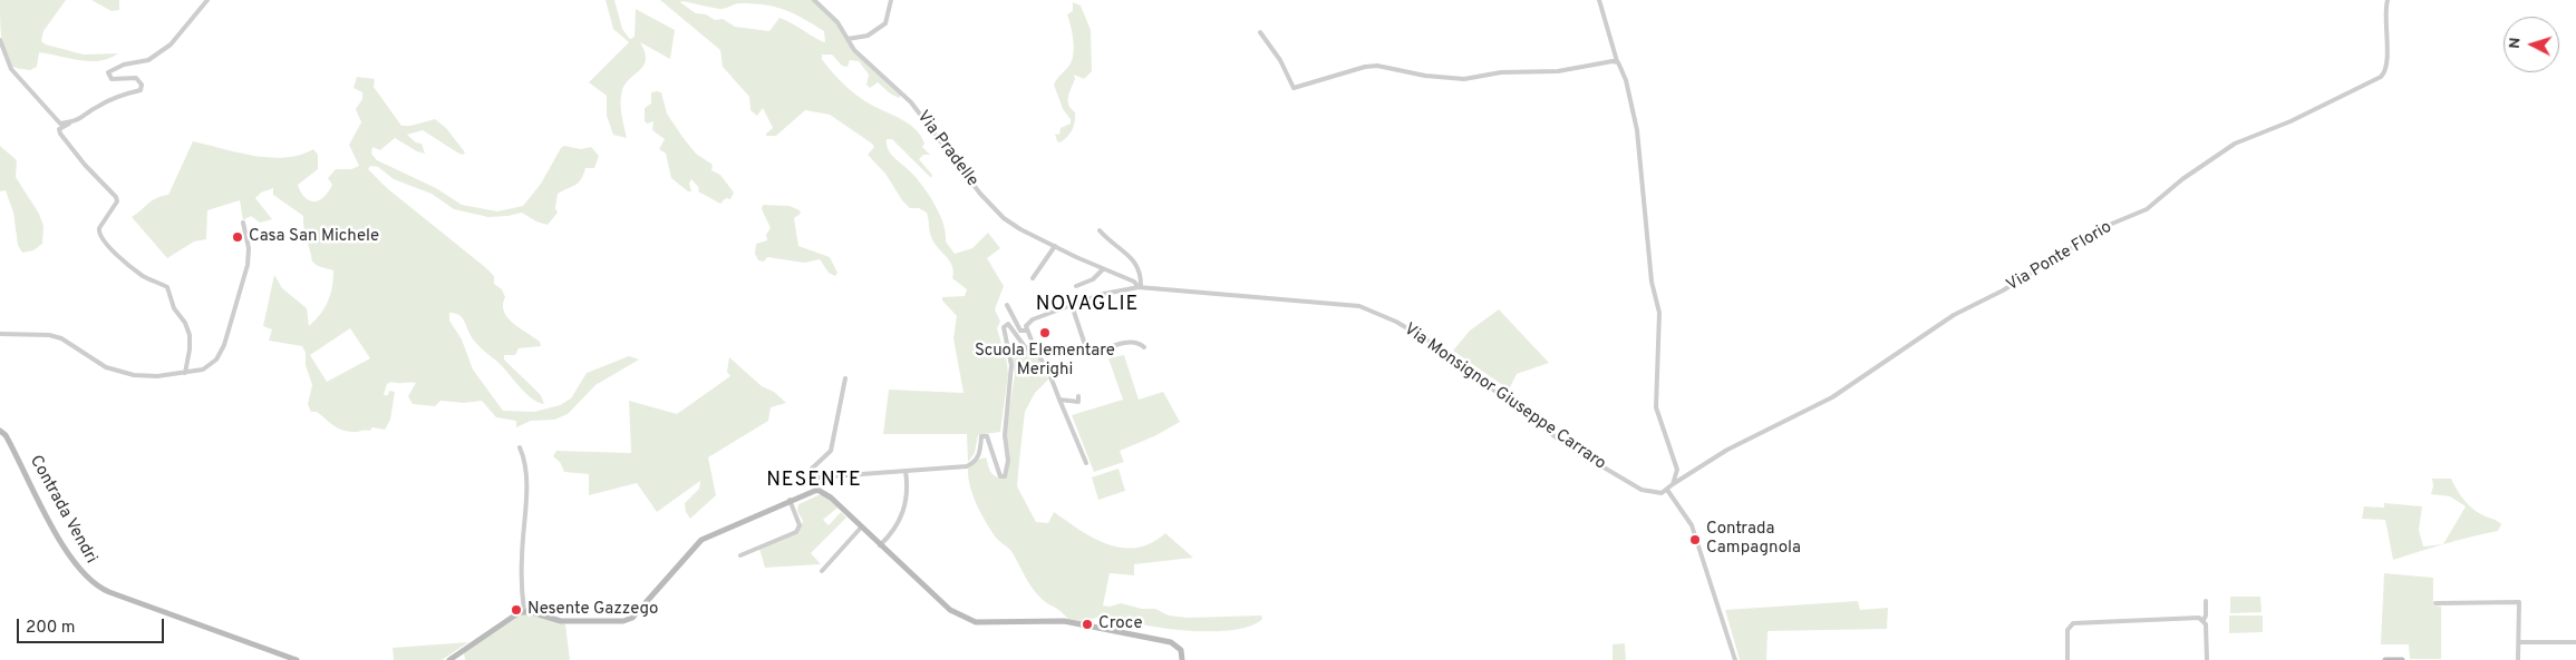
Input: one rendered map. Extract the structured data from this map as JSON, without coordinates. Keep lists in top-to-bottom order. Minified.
{"streets":{"street":["Via Pradelle","Via Ponte Florio","Via Monsignor Giuseppe Carraro","Contrada Vendri"]},"crossings":[["Via Pradelle","Via Monsignor Giuseppe Carraro"]],"districts":["NOVAGLIE","NESENTE"],"places":["Casa San Michele","Scuola Elementare Merighi","Contrada Campagnola","Nesente Gazzego","Croce"],"scale_bar":"200 m","north":"left"}
